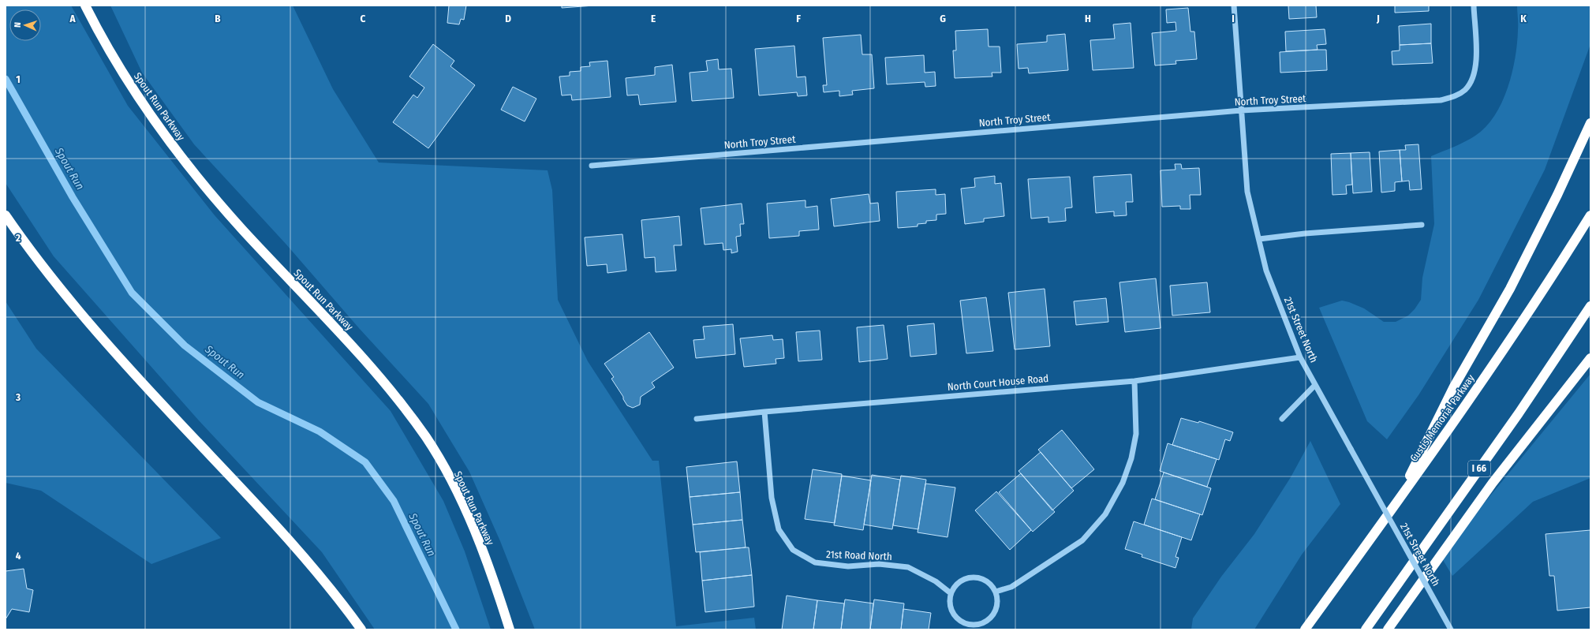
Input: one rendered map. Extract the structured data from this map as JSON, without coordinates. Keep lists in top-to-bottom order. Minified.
{"streets":{"highway":["Spout Run Parkway","Custis Memorial Parkway","I 66"],"street":["North Troy Street","21st Street North","North Court House Road","21st Road North"]},"crossings":[["North Troy Street","21st Street North"],["21st Street North","North Court House Road"],["North Court House Road","21st Road North"]],"water":["Spout Run"],"north":"left","grid":{"columns":["A","B","C","D","E","F","G","H","I","J","K"],"rows":["1","2","3","4"]}}
